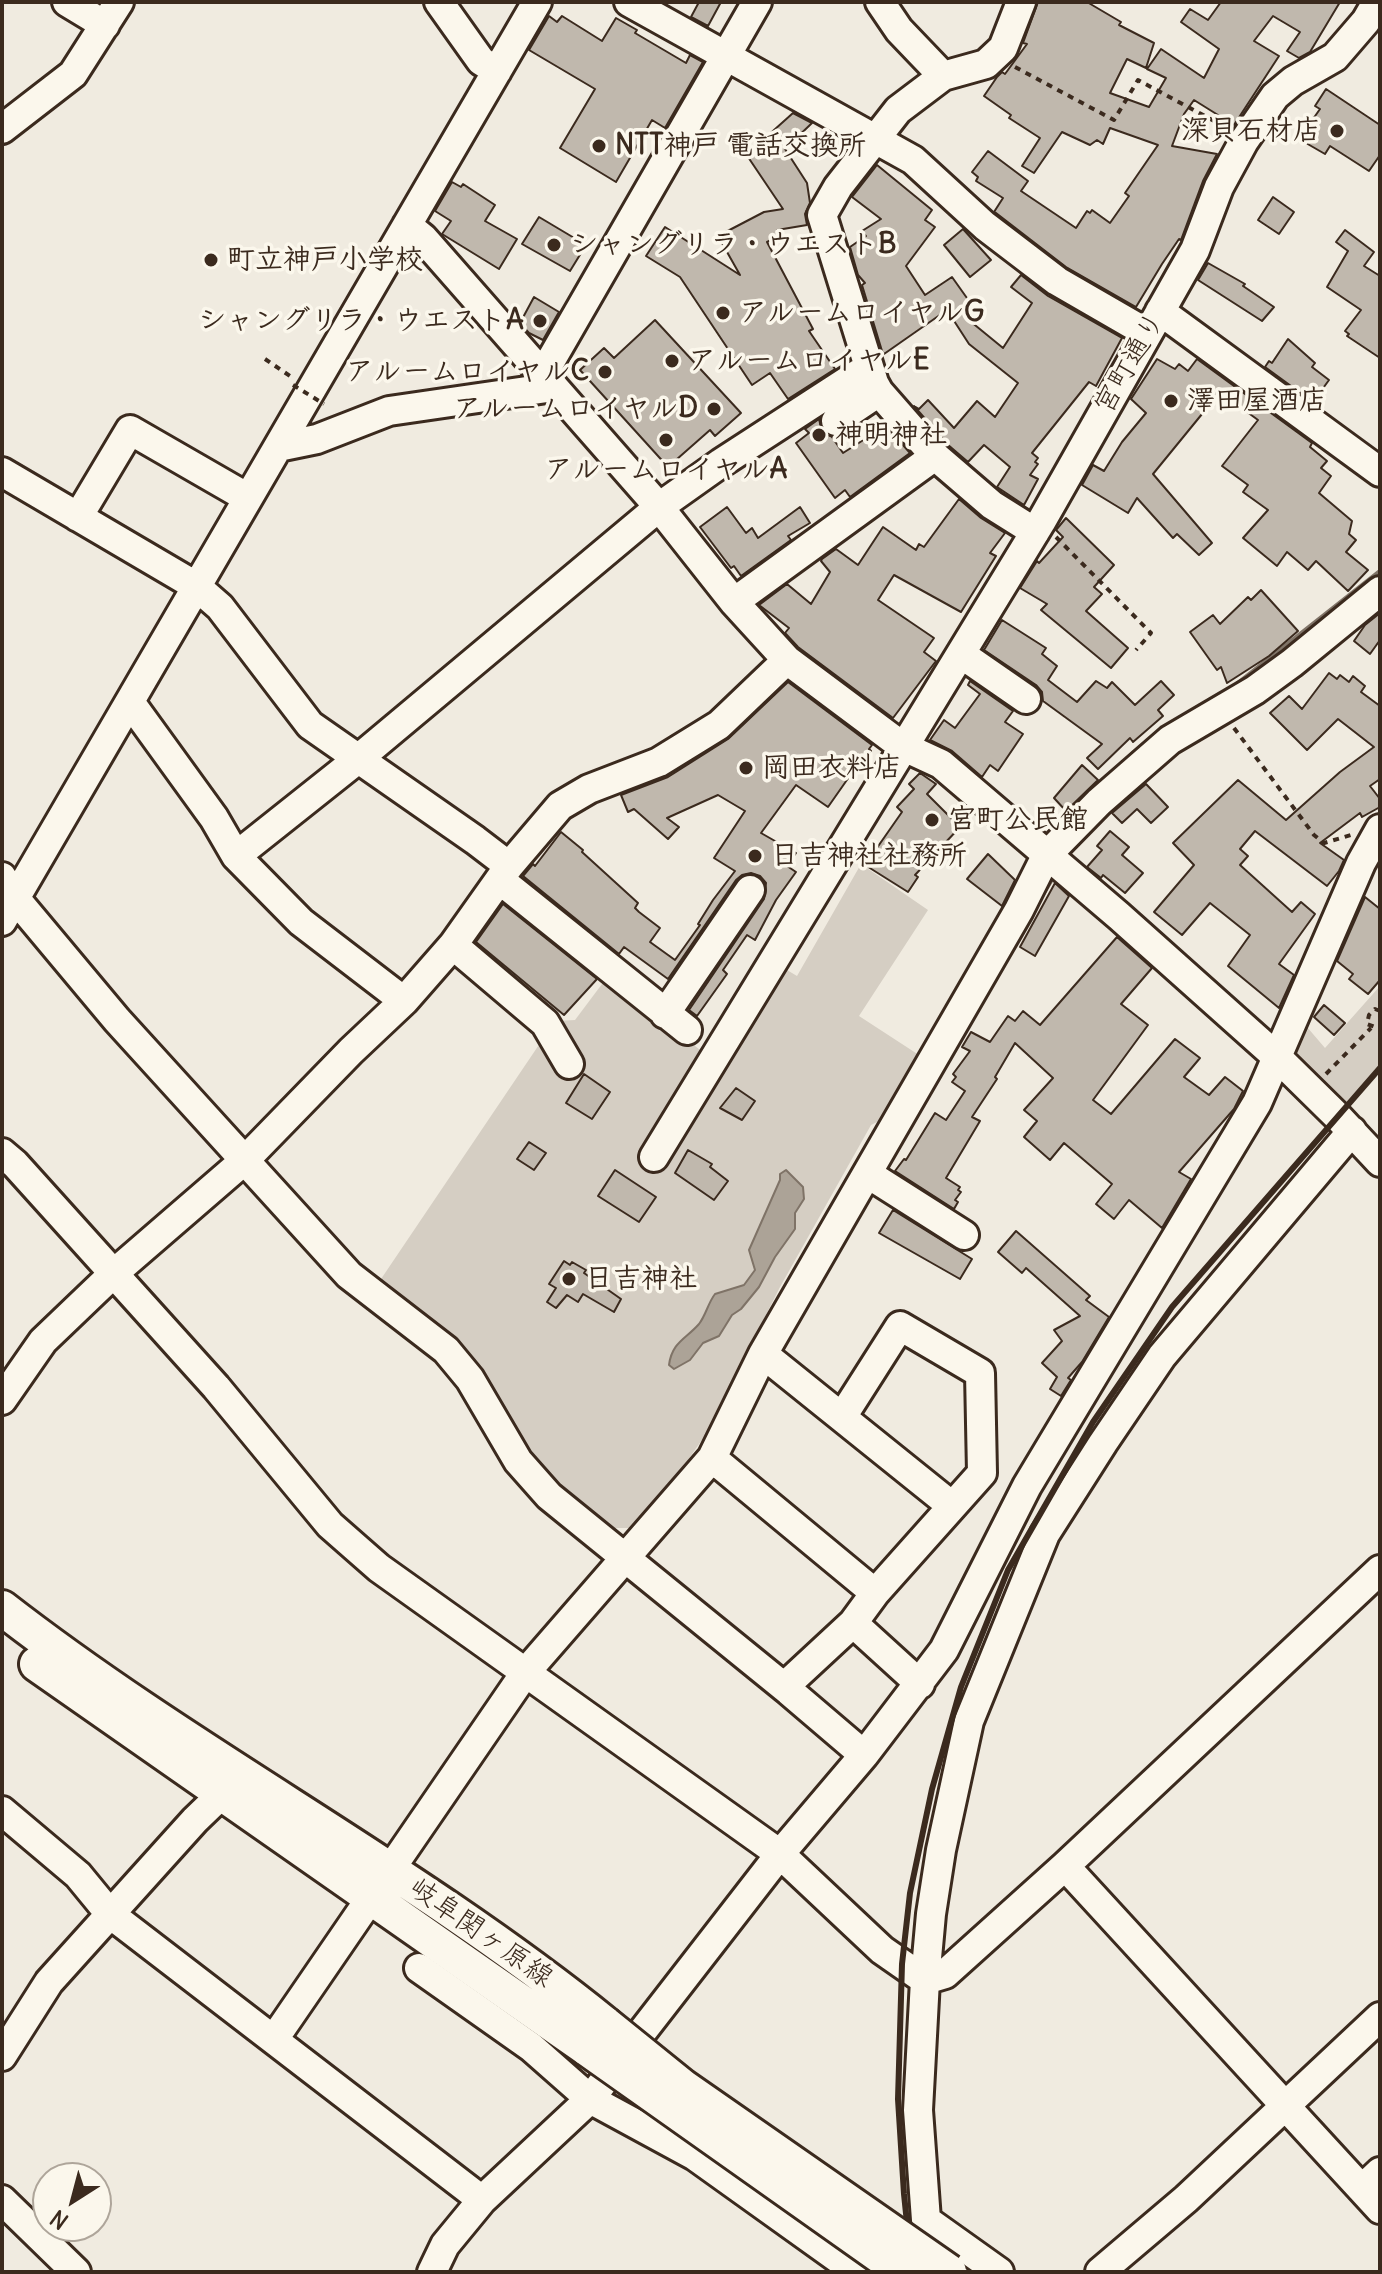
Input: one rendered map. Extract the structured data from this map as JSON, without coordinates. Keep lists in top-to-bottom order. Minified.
{"streets":{"main road":["岐阜関ヶ原線"],"street":["宮町通り"]},"places":["深貝石材店","NTT神戸 電話交換所","シャングリラ・ウエストB","町立神戸小学校","アルームロイヤルG","シャングリラ・ウエストA","アルームロイヤルE","アルームロイヤルC","澤田屋酒店","アルームロイヤルD","神明神社","アルームロイヤルA","岡田衣料店","宮町公民館","日吉神社社務所","日吉神社"],"north":"bottom left"}
